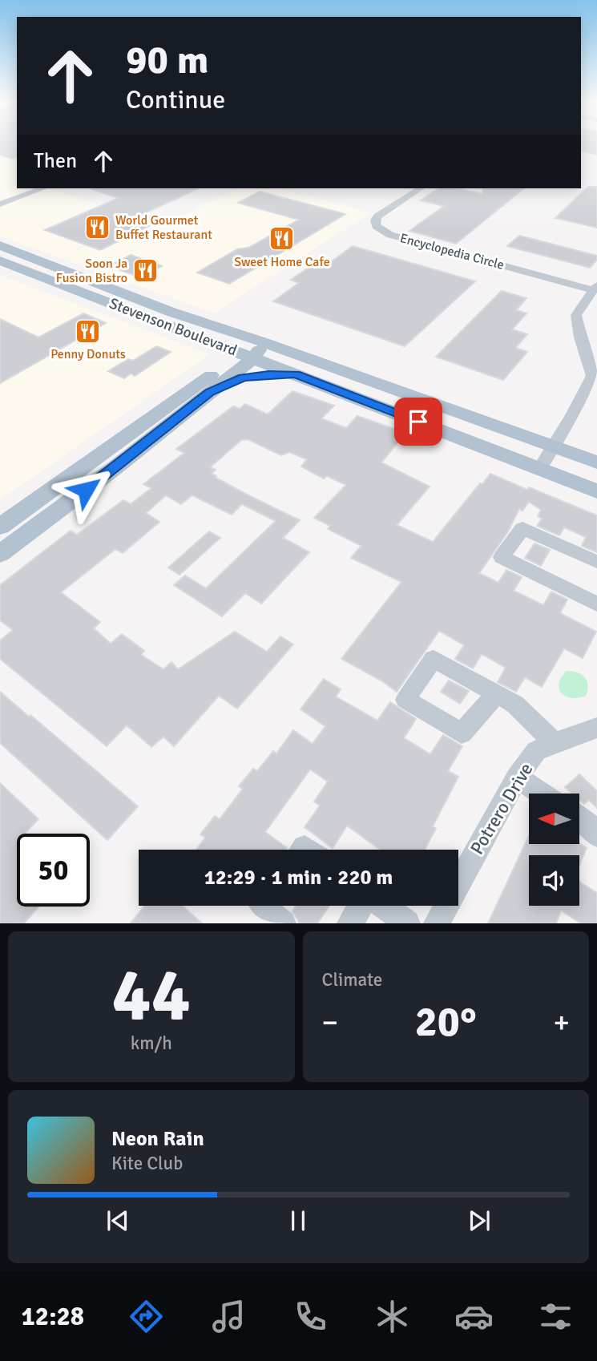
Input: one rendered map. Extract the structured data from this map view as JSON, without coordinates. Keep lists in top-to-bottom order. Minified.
{"streets":{"main road":["Stevenson Boulevard"],"street":["Encyclopedia Circle","Potrero Drive"]},"crossings":[["Encyclopedia Circle","Stevenson Boulevard"]],"places":{"restaurant":["World Gourmet Buffet Restaurant","Sweet Home Cafe","Soon Ja Fusion Bistro","Penny Donuts"]},"north":"left","page":{"turn":["90 m","Continue"],"then":"Then","limit":"50","trip":"12:29 · 1 min · 220 m","tile":[["44","km/h"],"Climate"],"heat":["−","20°","+"],"song":["Neon Rain","Kite Club"],"tabs":"12:28"}}
